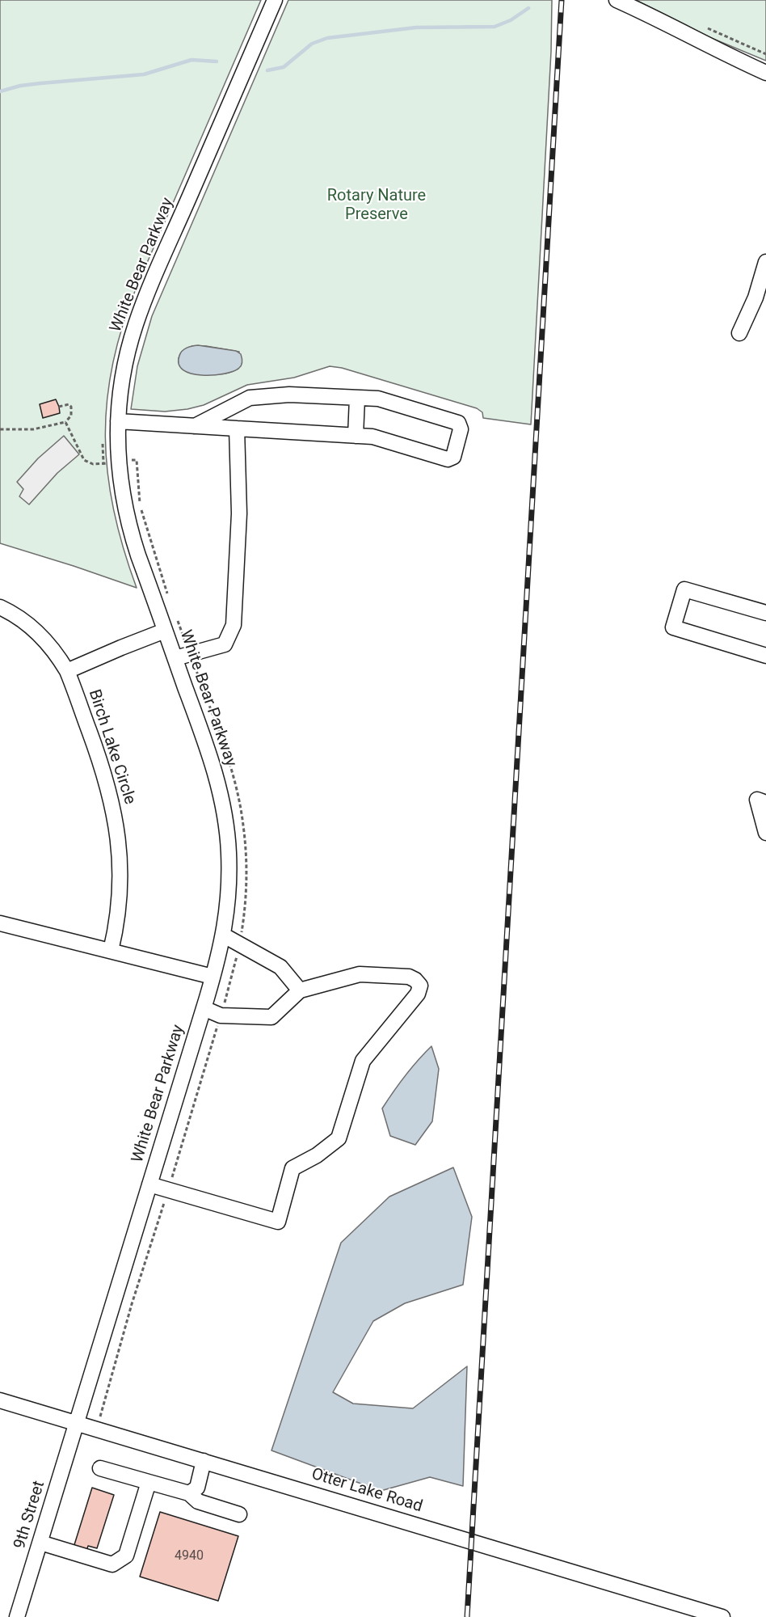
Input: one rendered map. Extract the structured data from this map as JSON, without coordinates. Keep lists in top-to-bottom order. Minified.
{"streets":{"street":["White Bear Parkway","Birch Lake Circle","Otter Lake Road","9th Street"]},"crossings":[["White Bear Parkway","Otter Lake Road"],["White Bear Parkway","9th Street"],["Otter Lake Road","9th Street"]],"parks":["Rotary Nature Preserve"],"house_numbers":["4940"]}
